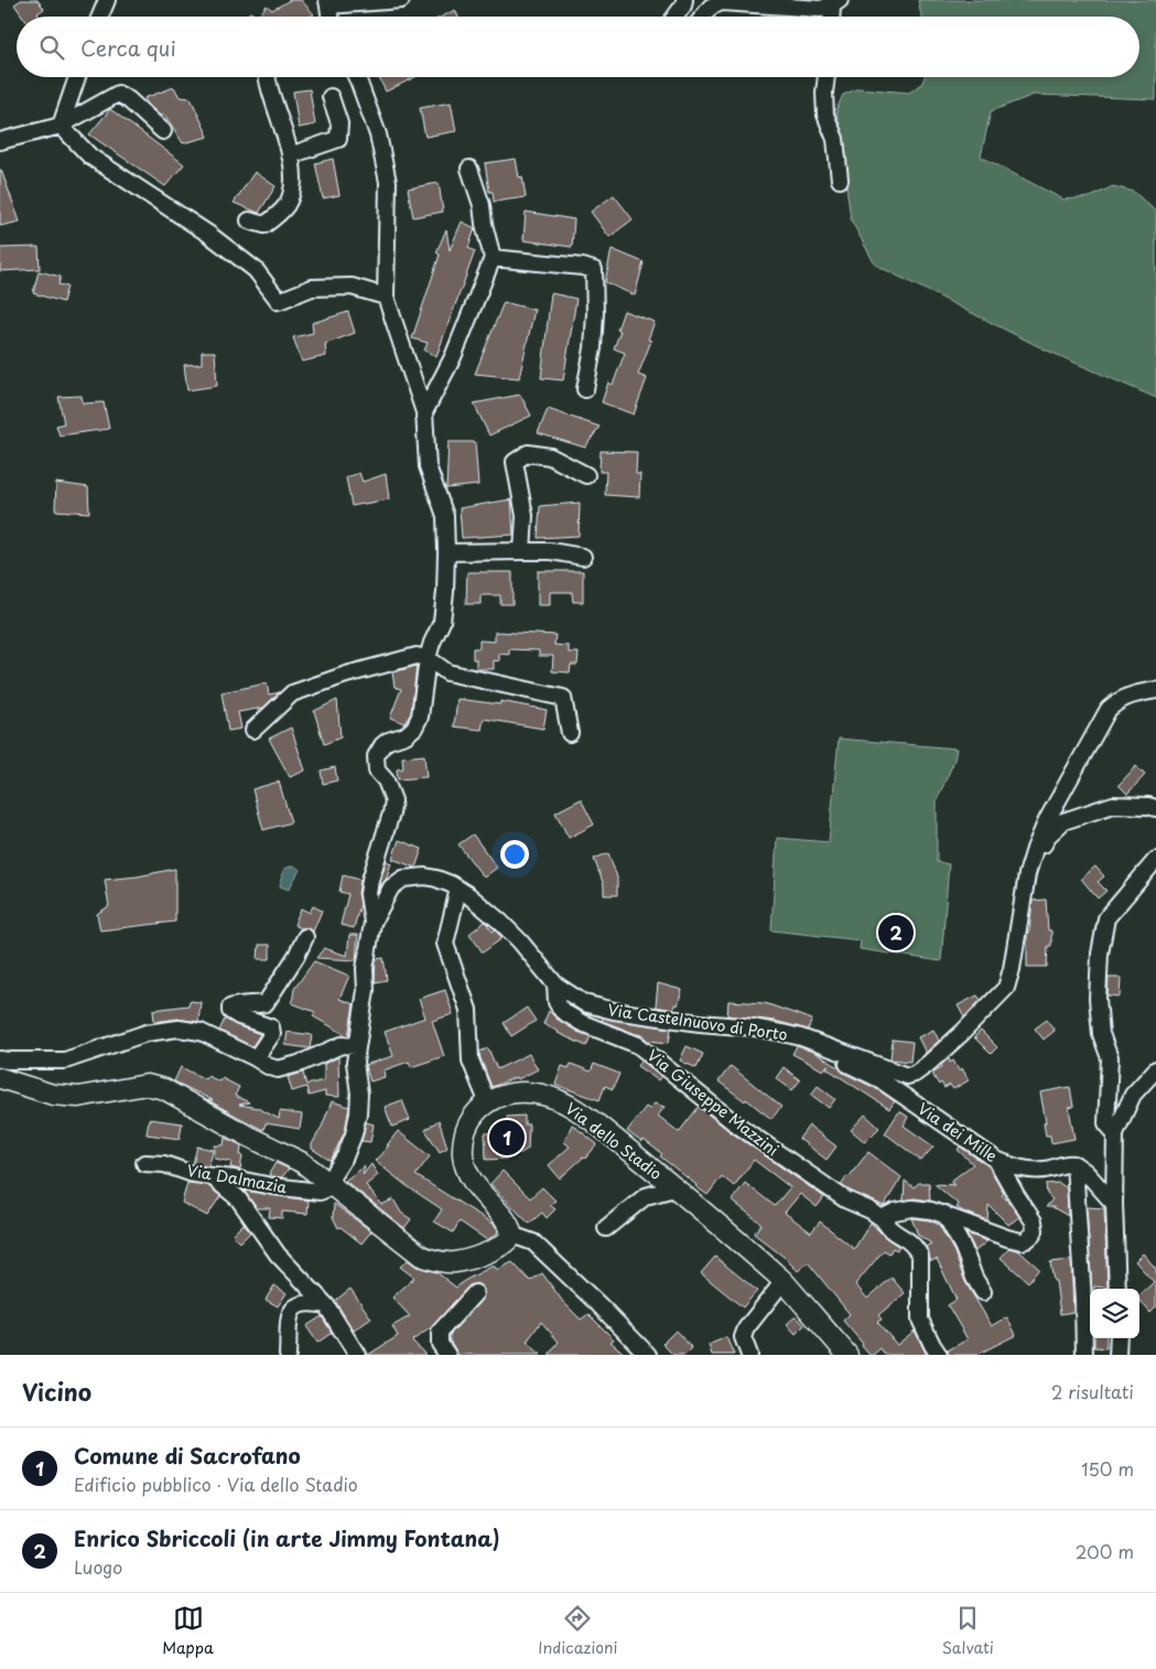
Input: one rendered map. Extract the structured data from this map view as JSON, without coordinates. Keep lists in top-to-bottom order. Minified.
{"streets":{"street":["Via Castelnuovo di Porto","Via Giuseppe Mazzini","Via dei Mille","Via dello Stadio","Via Dalmazia"]},"crossings":[["Via Castelnuovo di Porto","Via Giuseppe Mazzini"],["Via Castelnuovo di Porto","Via dei Mille"],["Via Castelnuovo di Porto","Via Dalmazia"]],"page":{"search":"Cerca qui","pins":["2","1"],"heading":["Vicino","2 risultati"],"list":[{"mark":"1","name":"Comune di Sacrofano","note":"Edificio pubblico · Via dello Stadio","value":"150 m"},{"mark":"2","name":"Enrico Sbriccoli (in arte Jimmy Fontana)","note":"Luogo","value":"200 m"}],"nav":["Mappa","Indicazioni","Salvati"]}}
